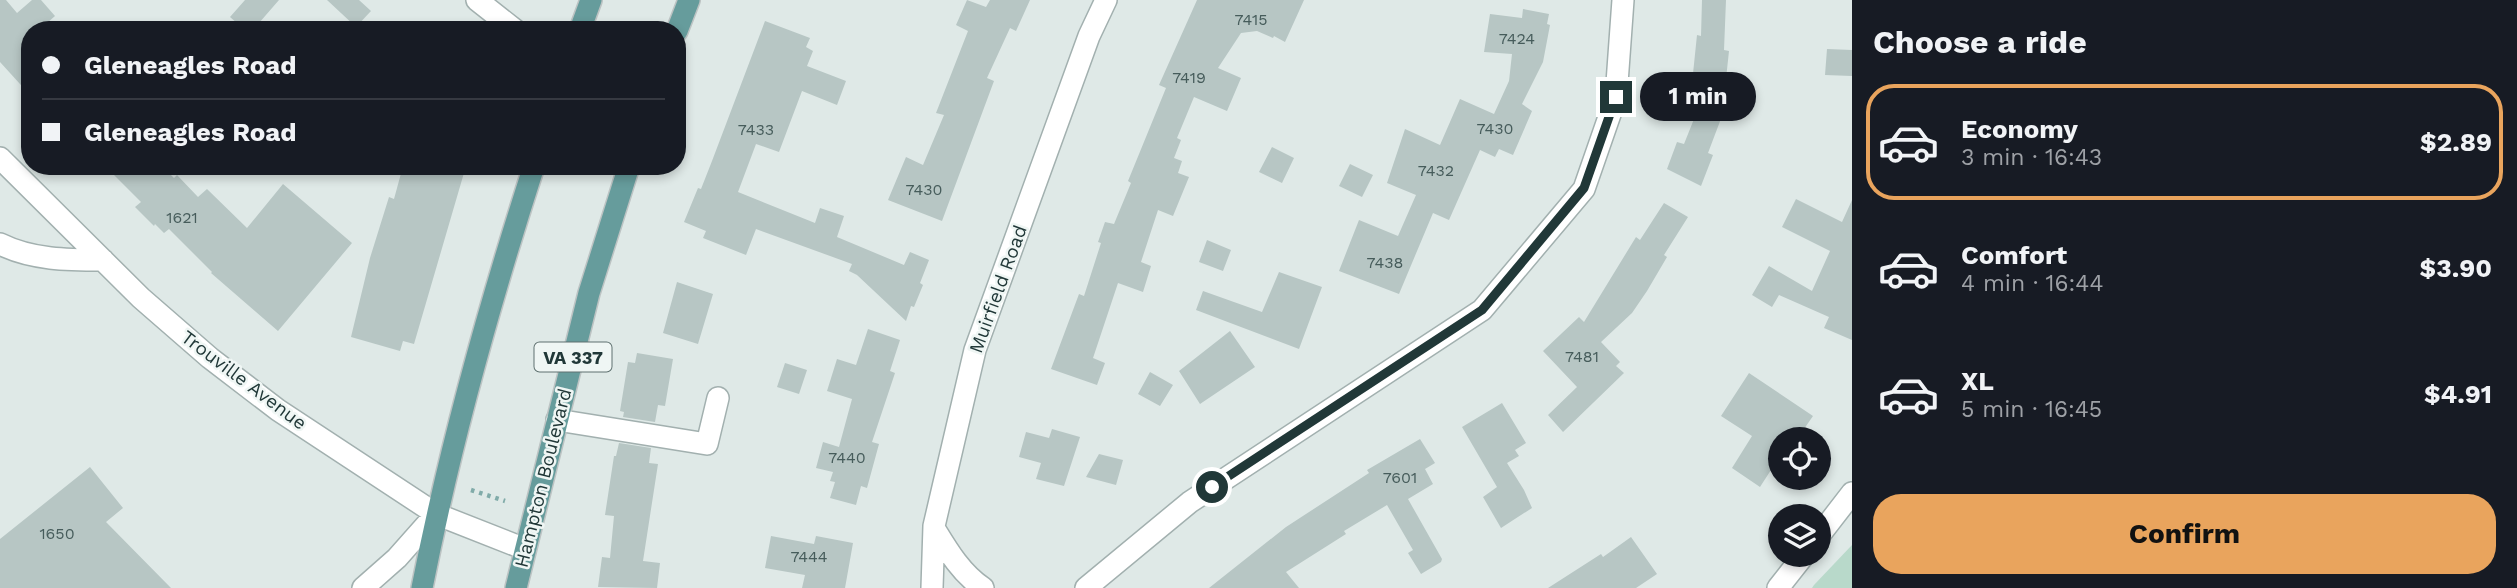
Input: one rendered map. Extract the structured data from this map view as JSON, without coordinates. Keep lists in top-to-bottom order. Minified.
{"streets":{"main road":["VA 337","Hampton Boulevard"],"street":["Muirfield Road","Trouville Avenue"]},"crossings":[["Trouville Avenue","Hampton Boulevard"]],"house_numbers":["7415","7424","7419","7430","7433","7432","7430","1621","7438","7481","7440","7601","1650","7444"],"page":{"heading":"Choose a ride","banner":["Gleneagles Road","Gleneagles Road"],"bubble":"1 min","list":[{"name":"Economy","note":"3 min · 16:43","value":"$2.89"},{"name":"Comfort","note":"4 min · 16:44","value":"$3.90"},{"name":"XL","note":"5 min · 16:45","value":"$4.91"}],"buttons":"Confirm"}}
